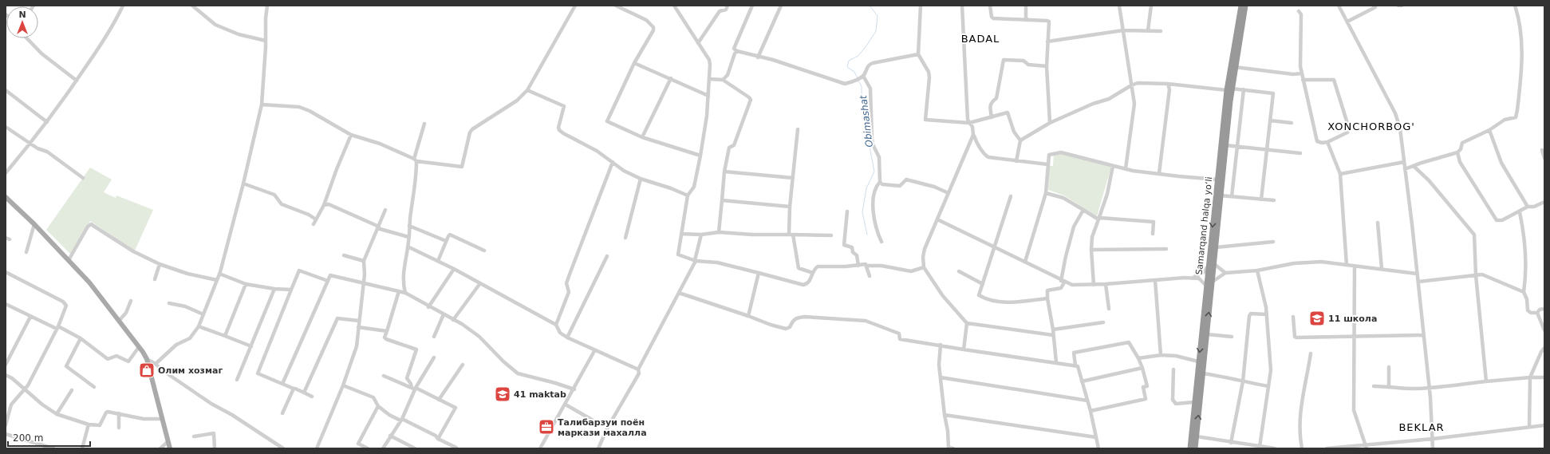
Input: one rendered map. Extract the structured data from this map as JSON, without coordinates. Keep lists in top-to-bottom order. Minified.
{"streets":{"highway":["Samarqand halqa yoʻli"]},"districts":["BADAL","XONCHORBOG'","BEKLAR"],"water":["Obimashat"],"places":{"school or university":["11 школа","41 maktab"],"shop":["Олим хозмаг"],"office":["Талибарзуи поён маркази махалла"]},"scale_bar":"200 m","north":"top"}
